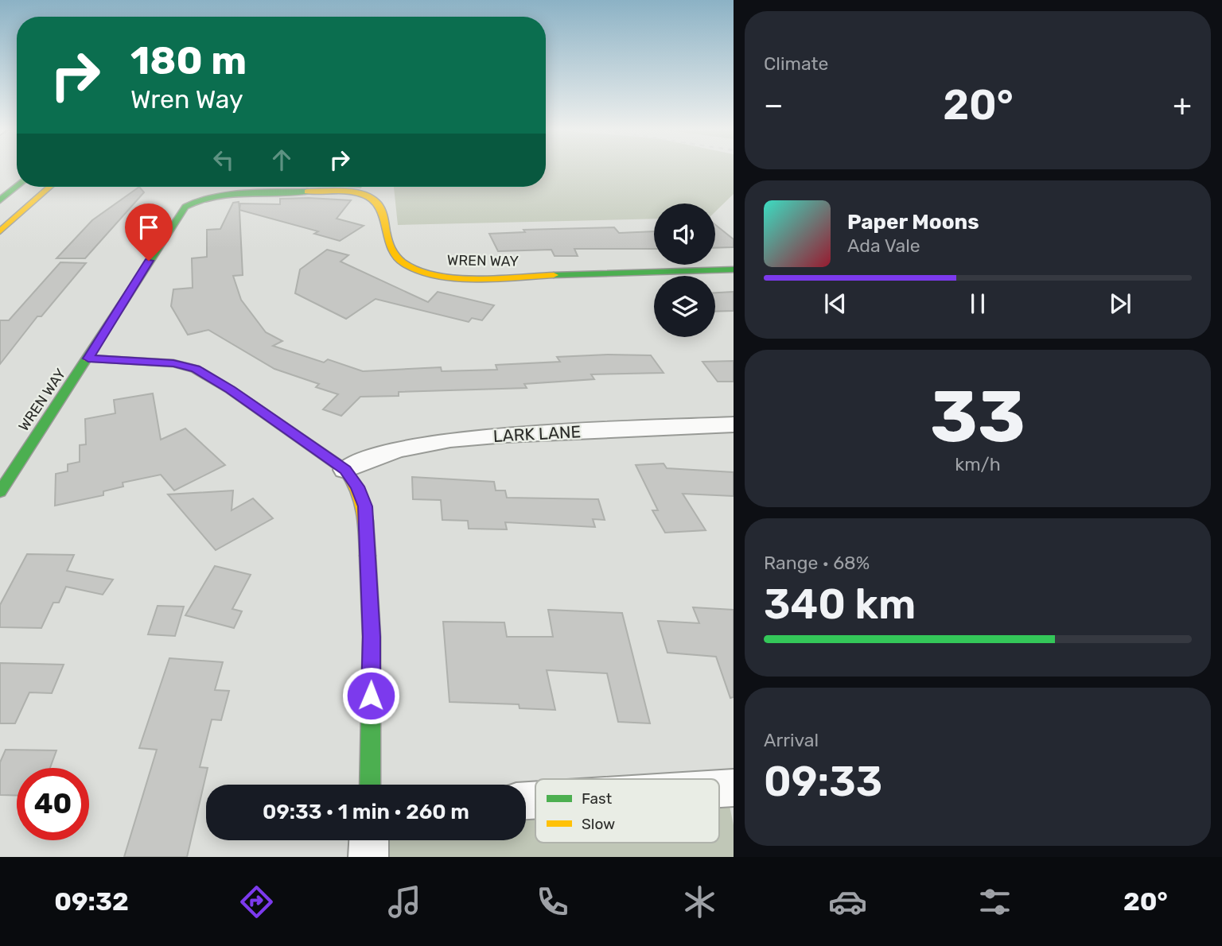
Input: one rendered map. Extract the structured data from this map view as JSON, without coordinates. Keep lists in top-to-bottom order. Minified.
{"streets":{"main road":["WREN WAY"],"street":["LARK LANE"]},"legend":["Fast","Slow"],"page":{"tile":["Climate",["33","km/h"],["Range · 68%","340 km"],["Arrival","09:33"]],"turn":["180 m","Wren Way"],"heat":["−","20°","+"],"song":["Paper Moons","Ada Vale"],"limit":"40","trip":"09:33 · 1 min · 260 m","tabs":["09:32","20°"]}}
